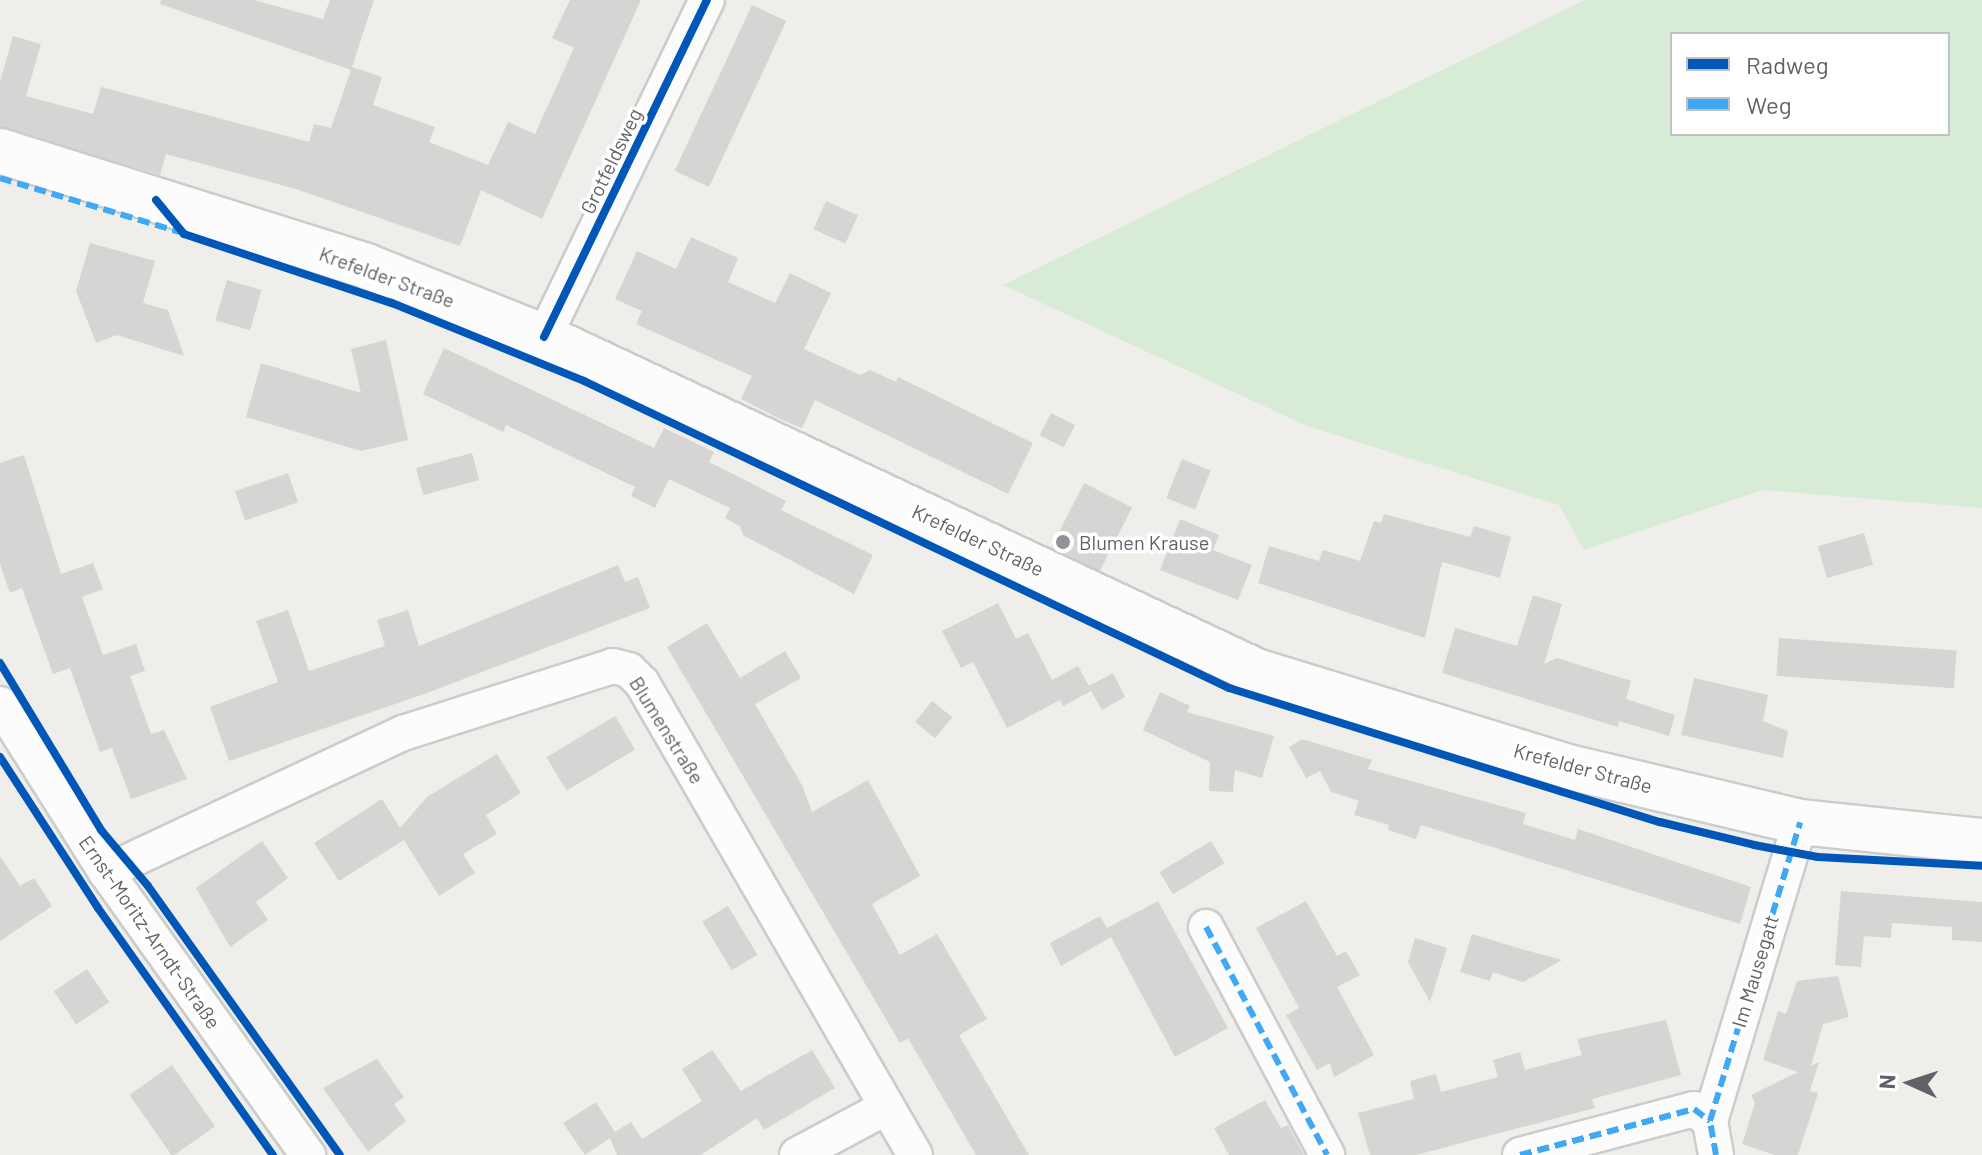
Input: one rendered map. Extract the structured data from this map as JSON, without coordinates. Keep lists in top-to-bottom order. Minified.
{"streets":{"main road":["Krefelder Straße"],"street":["Grotfeldsweg","Blumenstraße","Ernst-Moritz-Arndt-Straße","Im Mausegatt"]},"crossings":[["Grotfeldsweg","Krefelder Straße"],["Krefelder Straße","Im Mausegatt"],["Blumenstraße","Ernst-Moritz-Arndt-Straße"]],"places":["Blumen Krause"],"legend":["Radweg","Weg"],"north":"left"}
